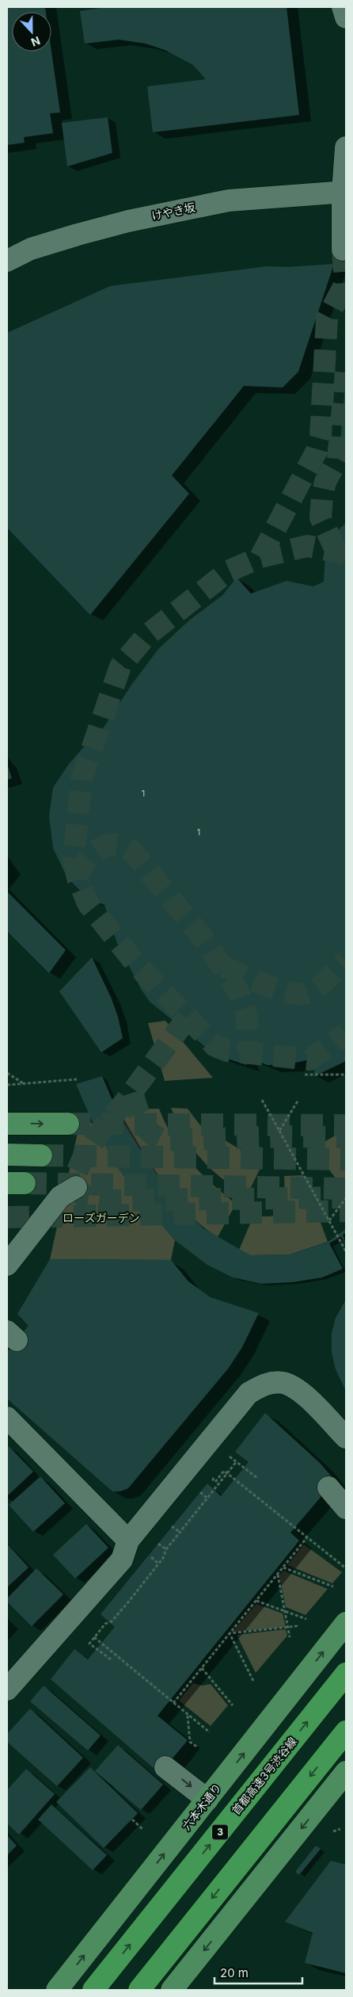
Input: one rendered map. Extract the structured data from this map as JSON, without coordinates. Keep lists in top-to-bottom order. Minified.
{"streets":{"highway":["首都高速3号渋谷線","3"],"main road":["六本木通り"],"street":["けやき坂"]},"parks":["ローズガーデン"],"house_numbers":["1","1"],"scale_bar":"20 m","north":"bottom"}
